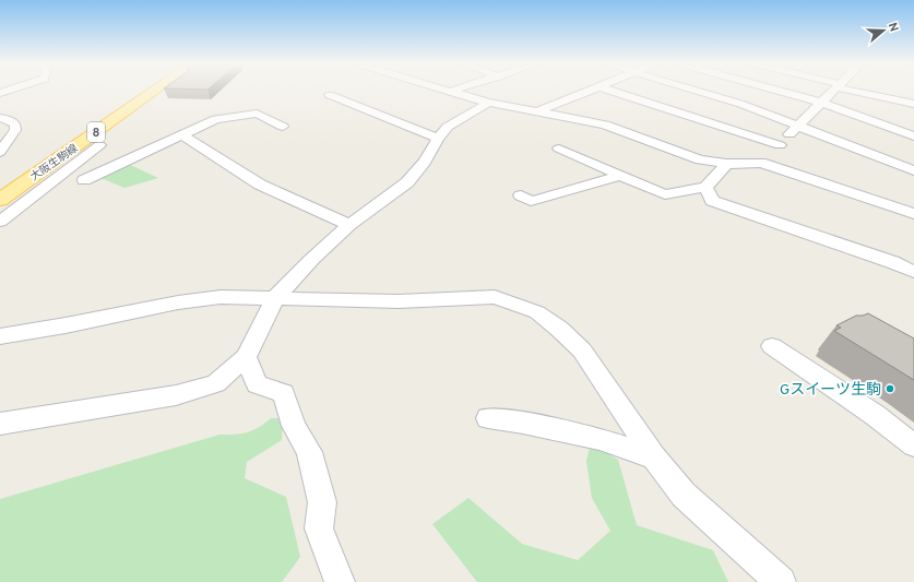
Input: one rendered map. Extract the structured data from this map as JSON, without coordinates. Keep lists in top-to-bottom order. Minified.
{"streets":{"main road":["8","大阪生駒線"]},"places":["Gスイーツ生駒"],"north":"right"}
